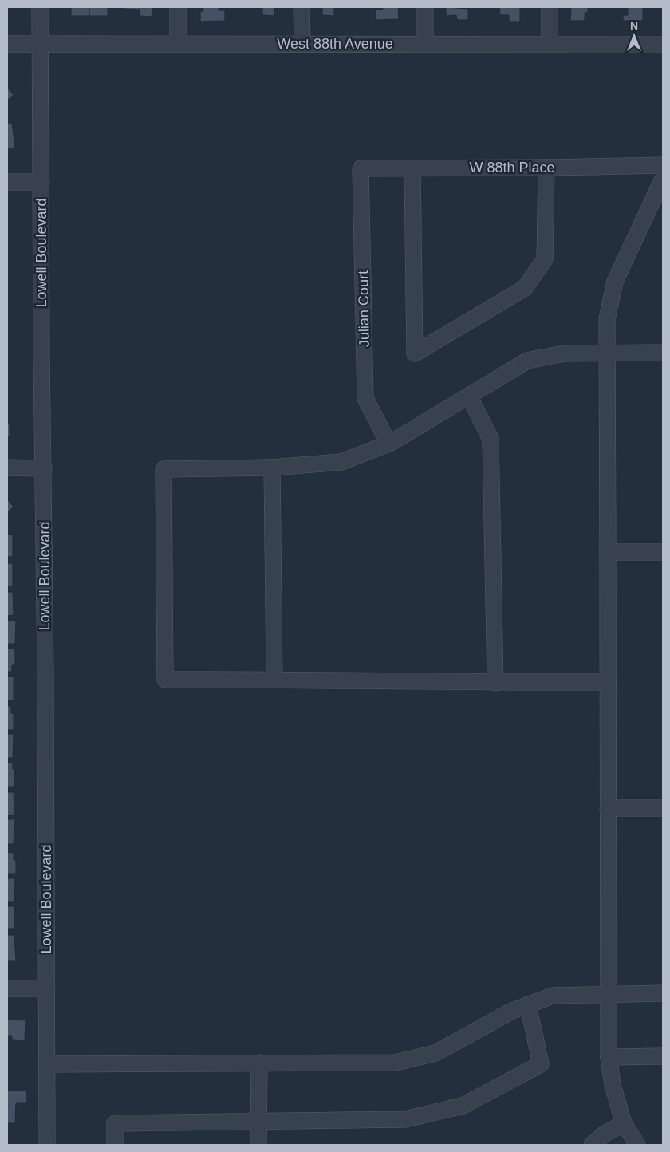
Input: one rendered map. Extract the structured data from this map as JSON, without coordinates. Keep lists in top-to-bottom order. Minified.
{"streets":{"street":["West 88th Avenue","W 88th Place","Lowell Boulevard","Julian Court"]},"crossings":[["West 88th Avenue","Lowell Boulevard"],["W 88th Place","Julian Court"]],"north":"top"}
